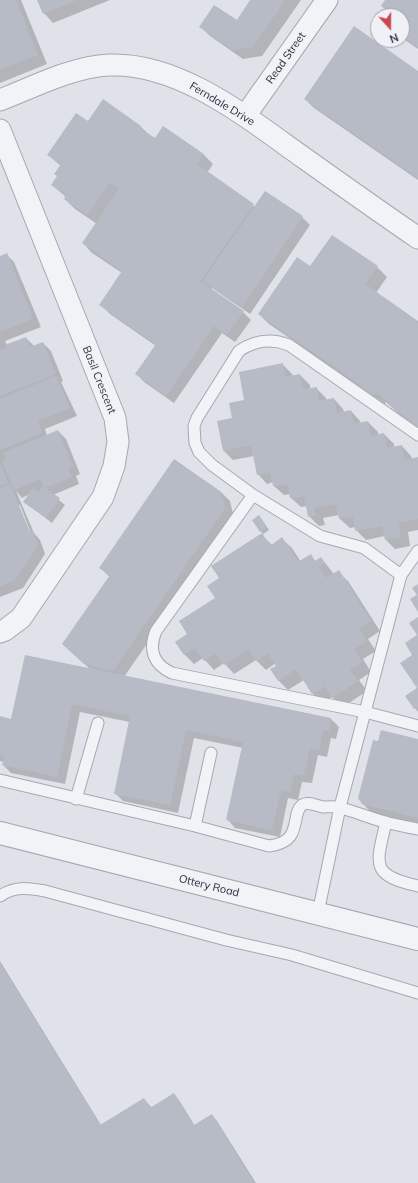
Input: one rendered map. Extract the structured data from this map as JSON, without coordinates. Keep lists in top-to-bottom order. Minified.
{"streets":{"street":["Read Street","Ferndale Drive","Basil Crescent","Ottery Road"]},"crossings":[["Read Street","Ferndale Drive"]],"north":"bottom"}
